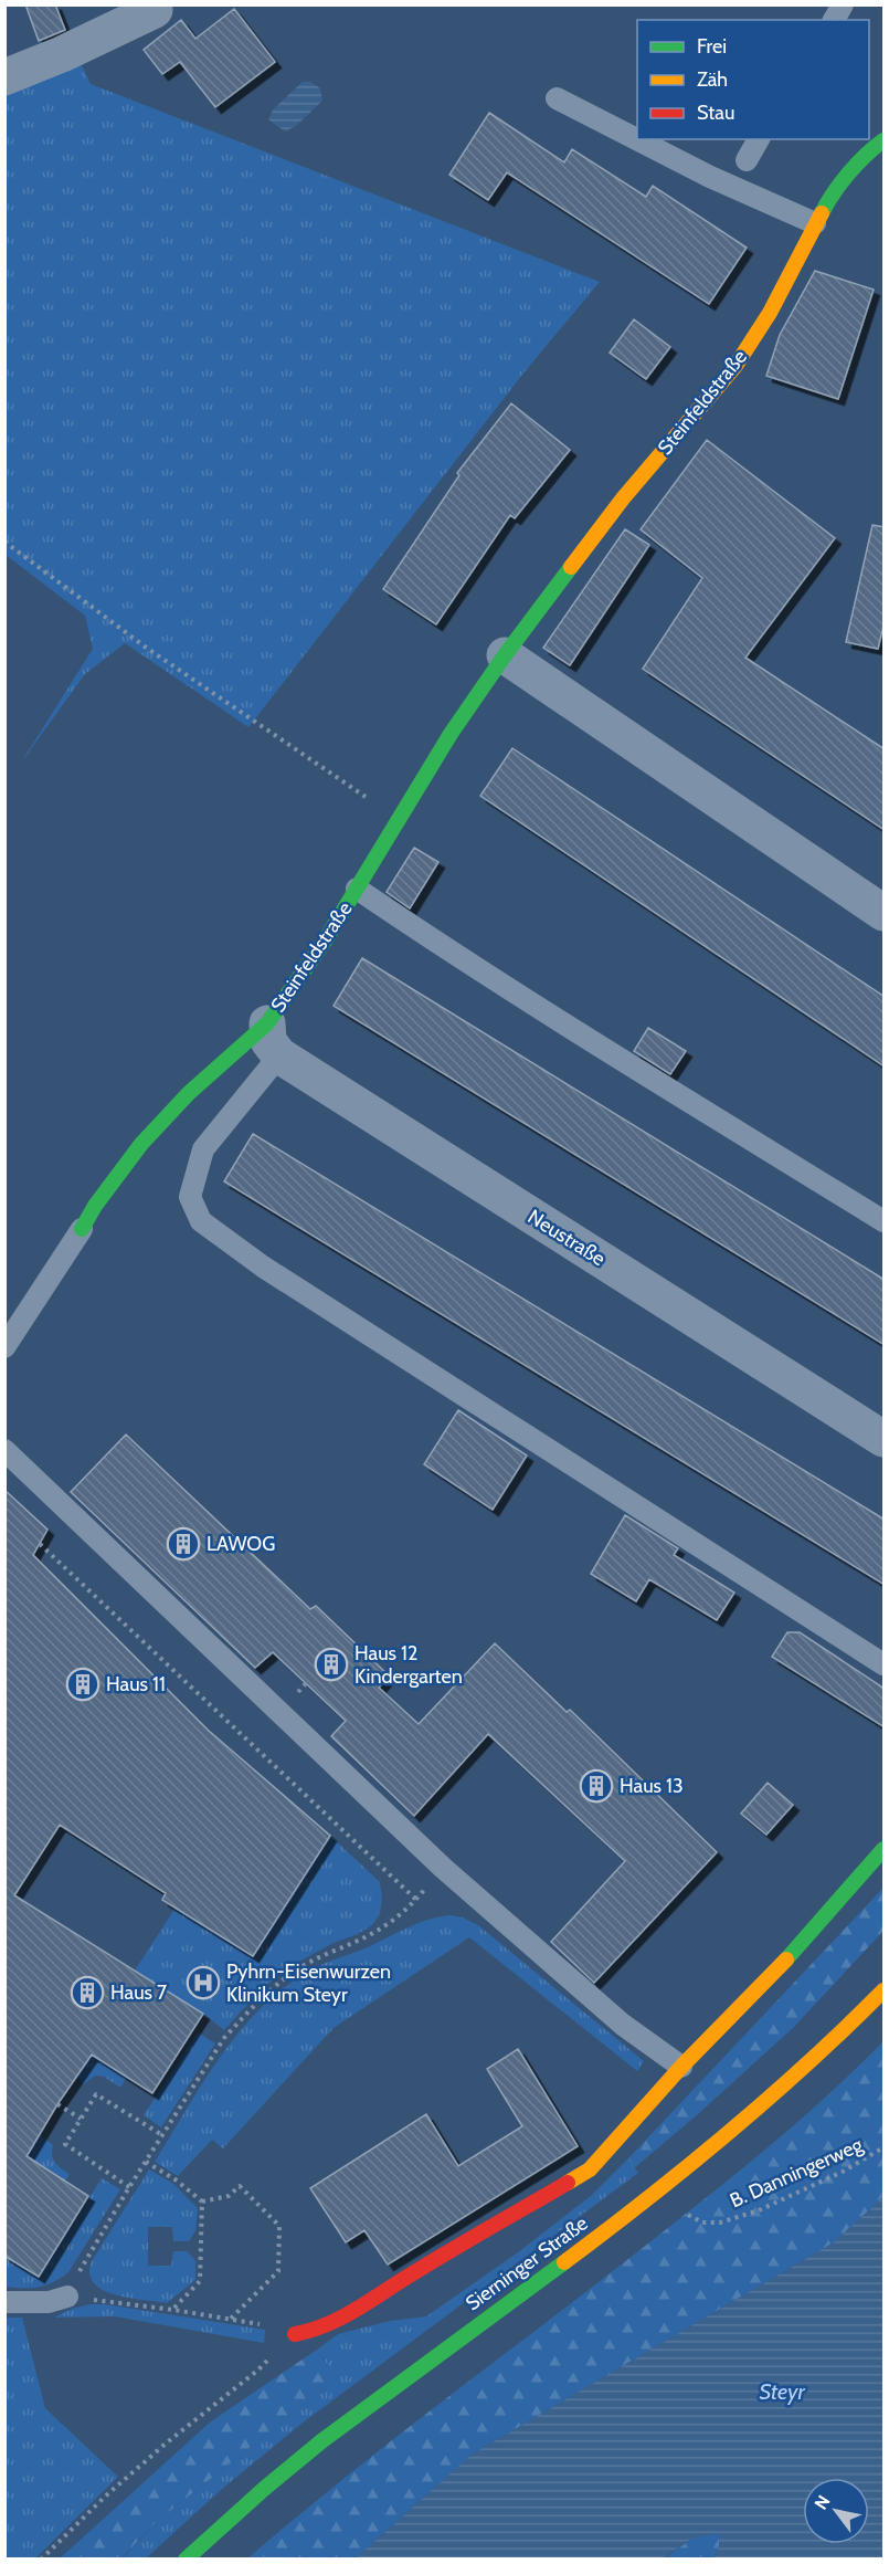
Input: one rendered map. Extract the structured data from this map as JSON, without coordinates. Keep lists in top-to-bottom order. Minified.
{"streets":{"street":["Steinfeldstraße","Neustraße","Sierninger Straße"],"path":["B. Danningerweg"]},"crossings":[["Steinfeldstraße","Neustraße"]],"water":["Steyr"],"places":{"building":["LAWOG","Haus 12 Kindergarten","Haus 11","Haus 13","Haus 7"],"hospital":["Pyhrn-Eisenwurzen Klinikum Steyr"]},"legend":["Frei","Zäh","Stau"],"north":"top left"}
